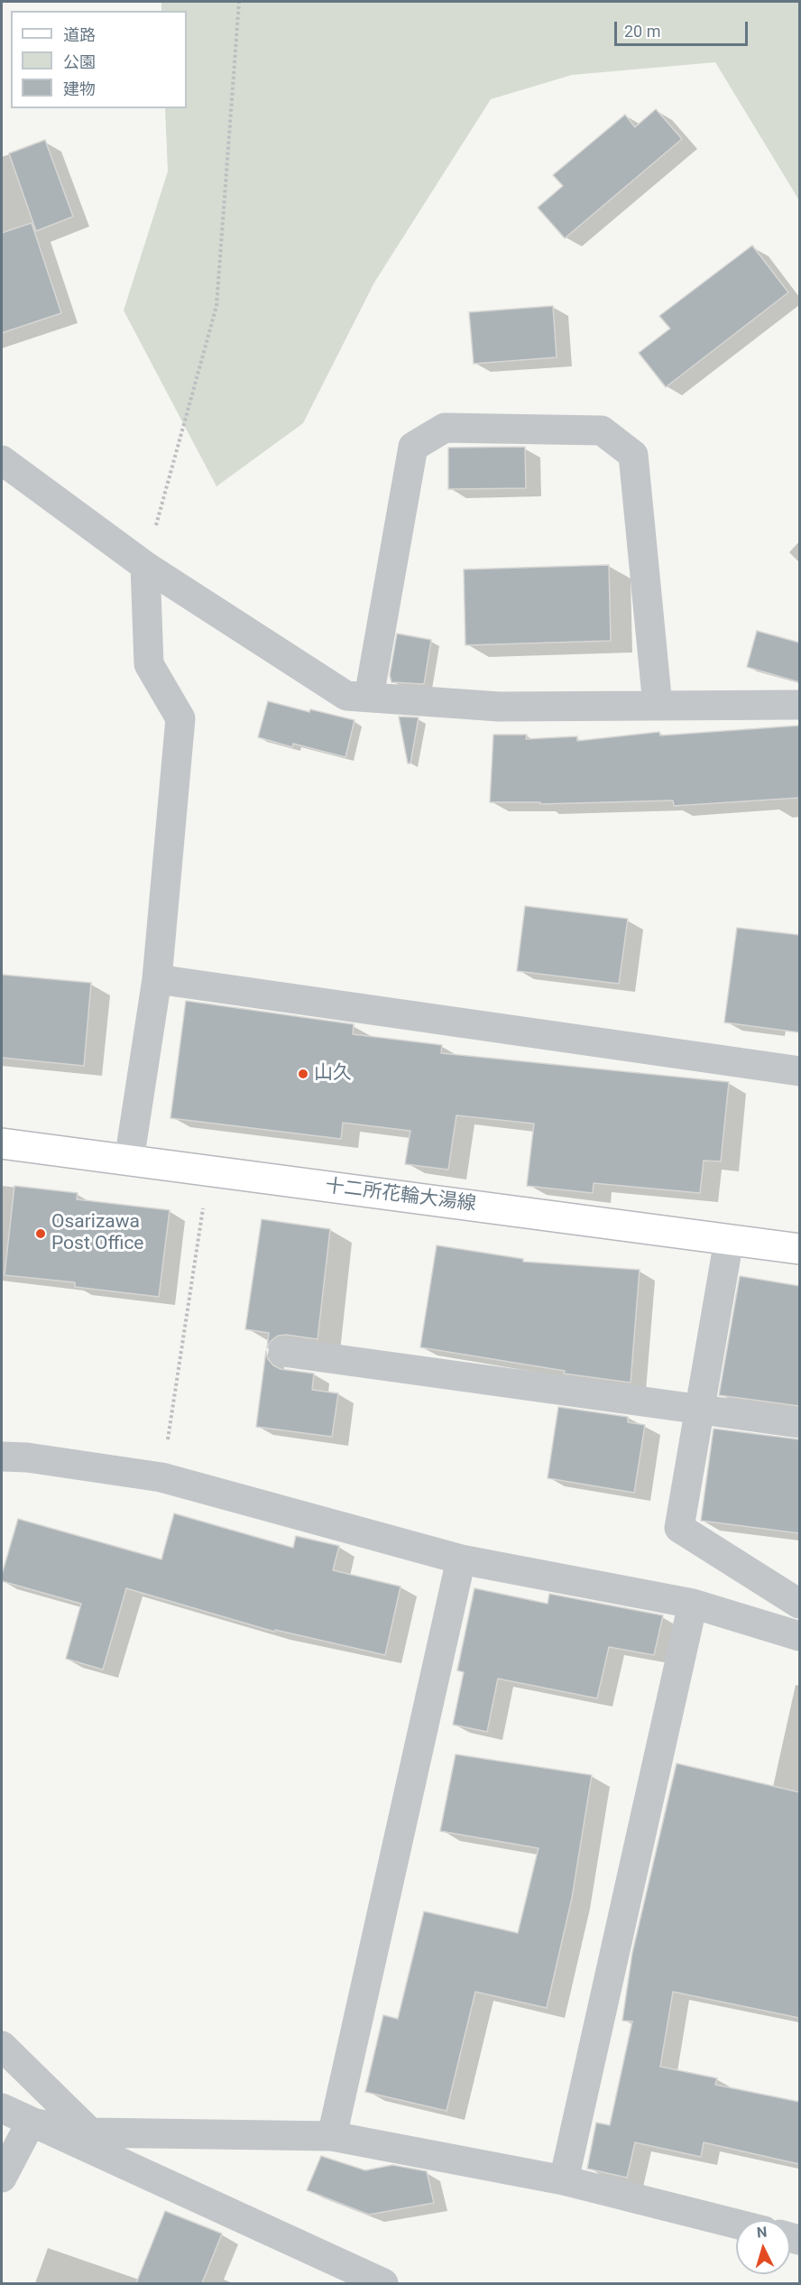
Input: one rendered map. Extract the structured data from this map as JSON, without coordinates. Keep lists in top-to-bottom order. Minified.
{"streets":{"main road":["十二所花輪大湯線"]},"places":["山久","Osarizawa Post Office"],"legend":["道路","公園","建物"],"scale_bar":"20 m","north":"top"}
